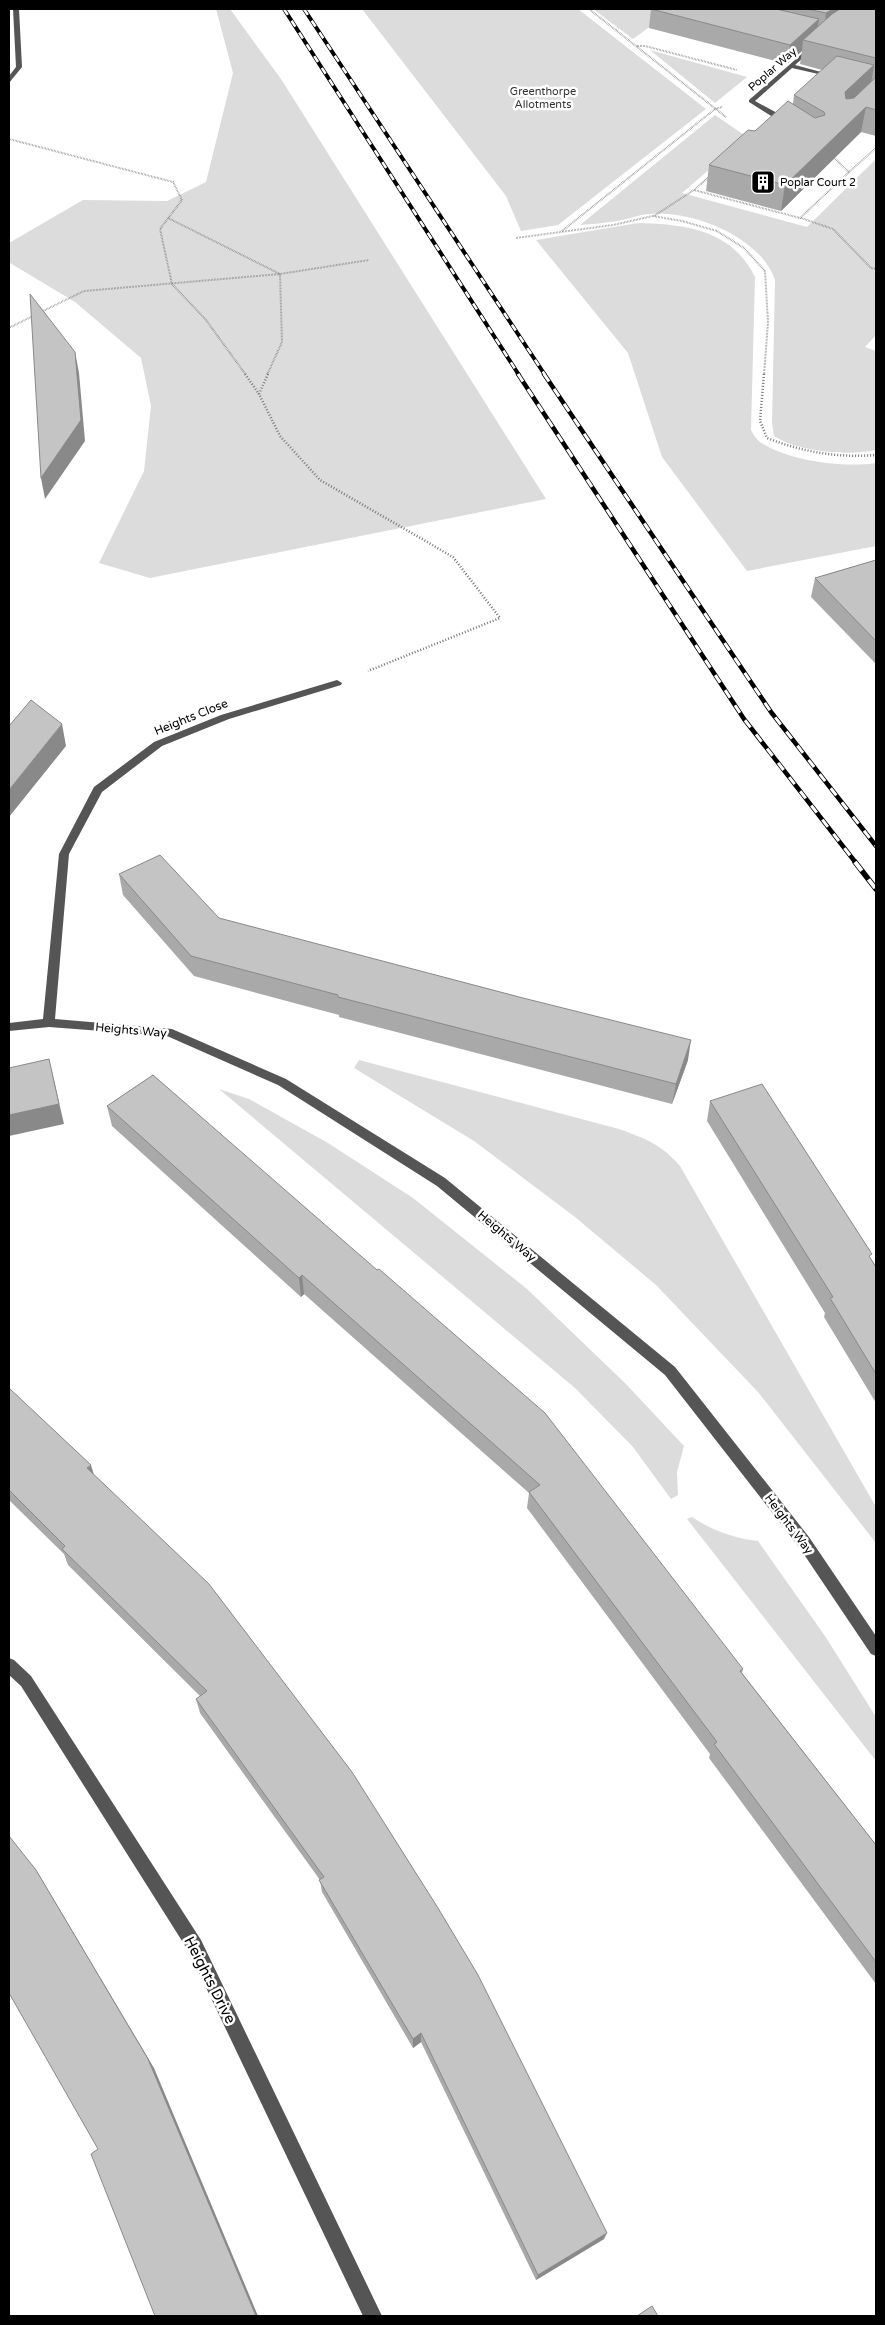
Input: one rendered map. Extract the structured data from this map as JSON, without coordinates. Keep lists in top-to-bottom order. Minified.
{"streets":{"street":["Poplar Way","Heights Close","Heights Way","Heights Drive"]},"crossings":[["Heights Close","Heights Way"]],"parks":["Greenthorpe Allotments"],"places":{"building":["Poplar Court 2"]}}
